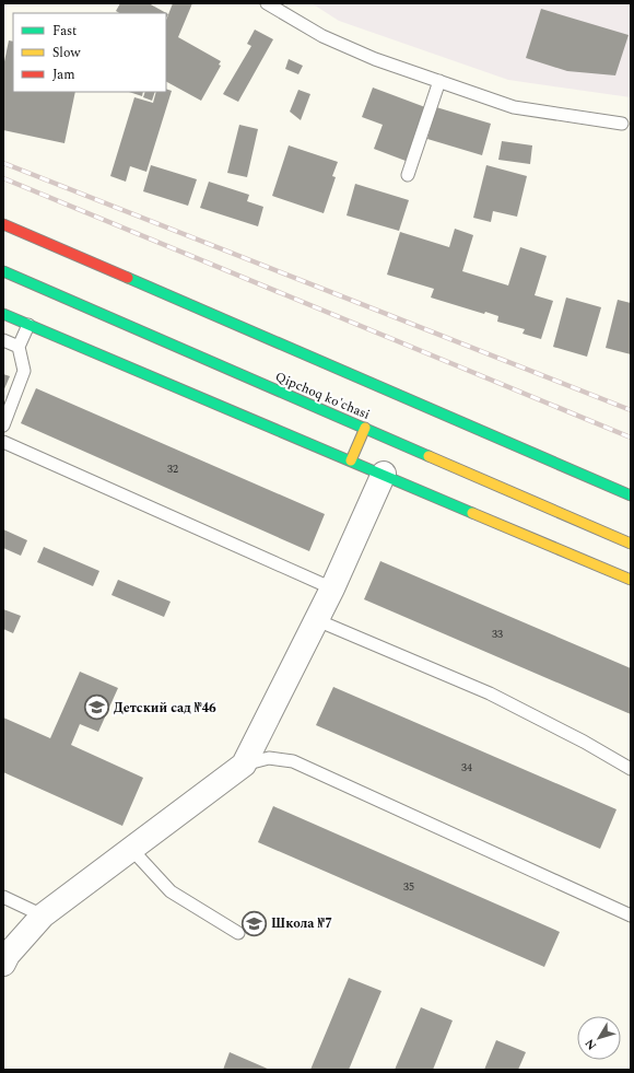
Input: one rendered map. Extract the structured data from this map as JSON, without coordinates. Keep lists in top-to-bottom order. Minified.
{"streets":{"main road":["Qipchoq ko'chasi"]},"places":{"school or university":["Детский сад №46","Школа №7"]},"house_numbers":["32","33","34","35"],"legend":["Fast","Slow","Jam"],"north":"bottom left"}
